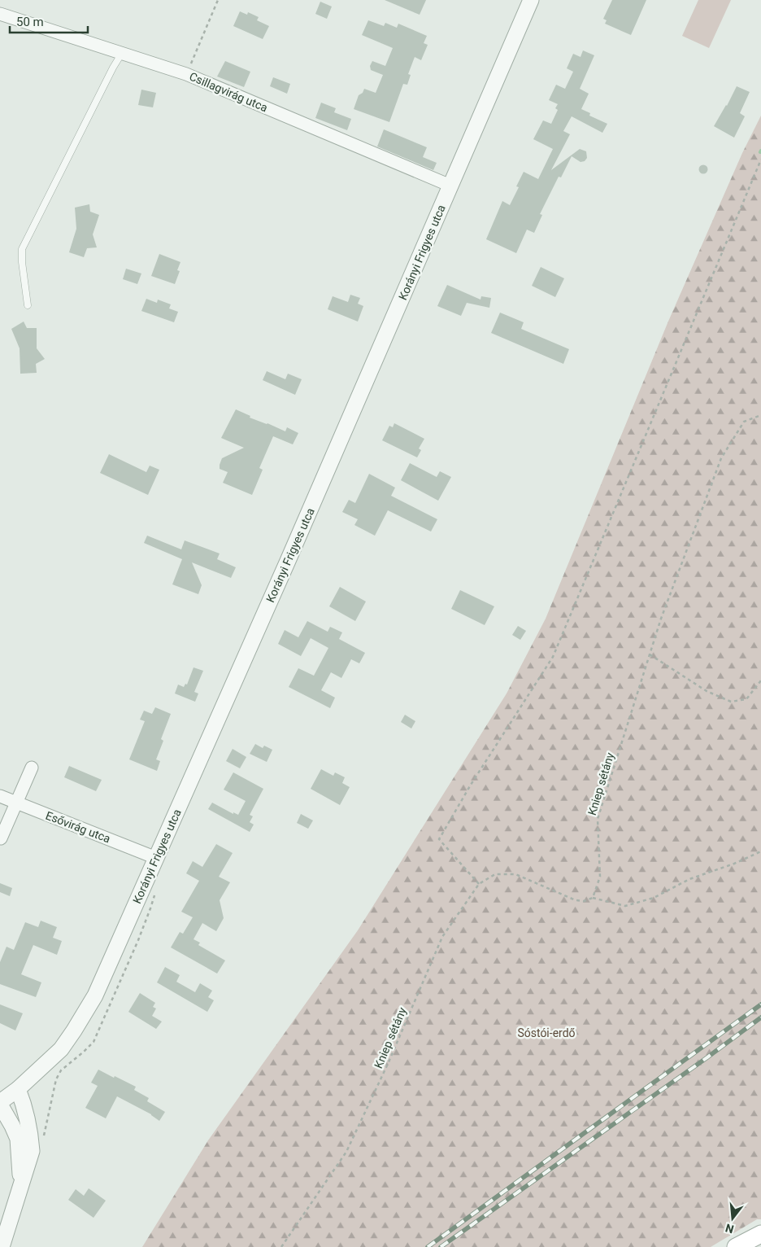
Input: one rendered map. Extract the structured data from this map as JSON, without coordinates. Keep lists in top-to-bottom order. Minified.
{"streets":{"street":["Csillagvirág utca","Korányi Frigyes utca","Esővirág utca"],"path":["Kniep sétány"]},"crossings":[["Csillagvirág utca","Korányi Frigyes utca"],["Korányi Frigyes utca","Esővirág utca"]],"parks":["Sóstói-erdő"],"scale_bar":"50 m","north":"bottom"}
